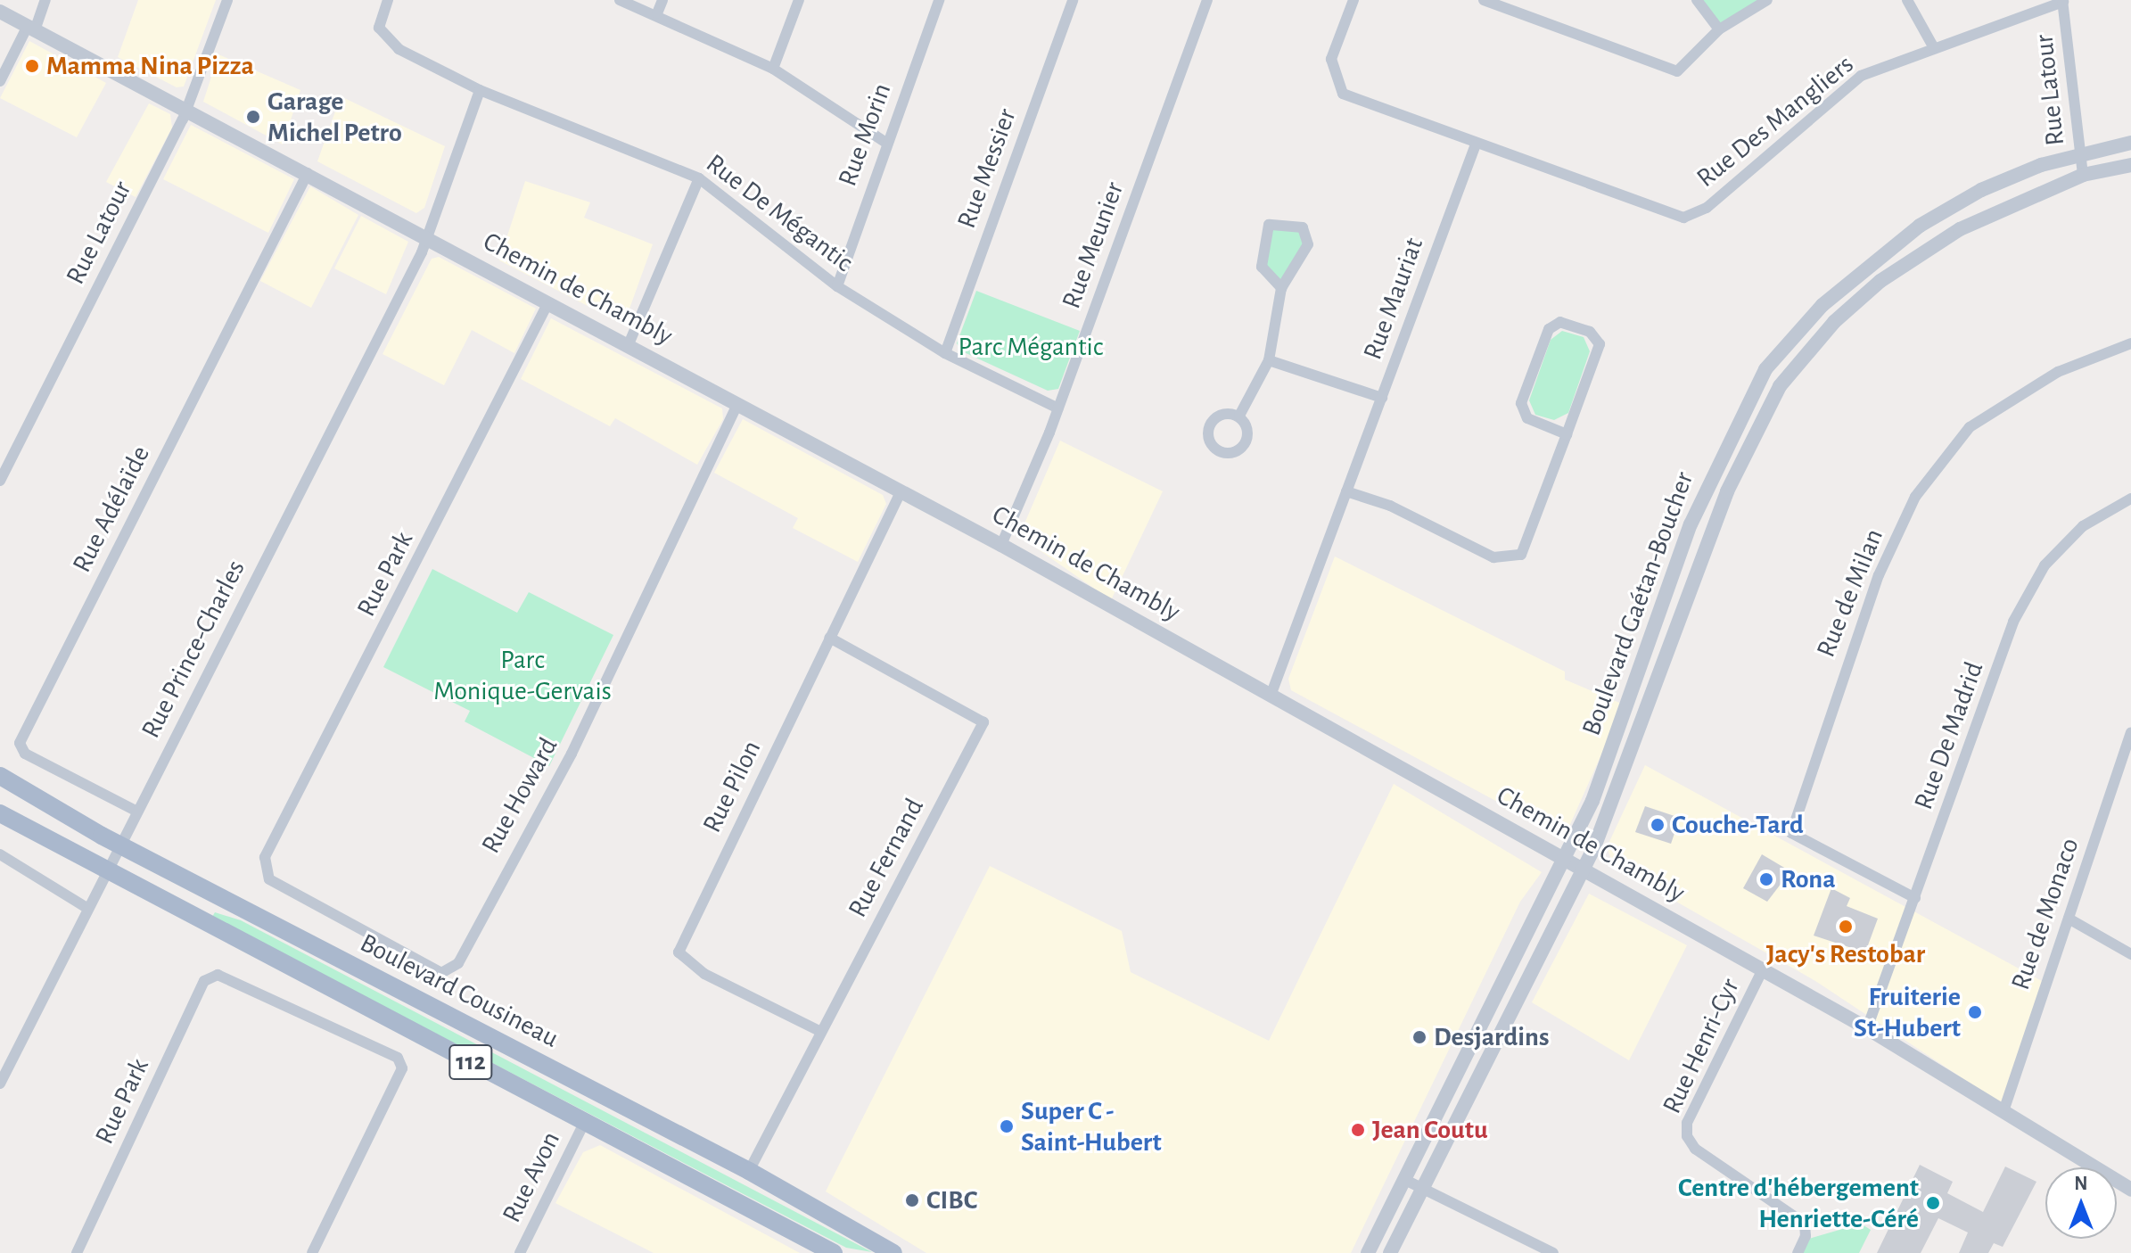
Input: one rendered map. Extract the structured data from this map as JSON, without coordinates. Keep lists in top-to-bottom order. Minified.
{"streets":{"main road":["Boulevard Cousineau","112"],"street":["Rue Latour","Rue Des Mangliers","Rue Morin","Rue Messier","Rue De Mégantic","Rue Meunier","Chemin de Chambly","Rue Mauriat","Rue Adélaïde","Rue Park","Rue de Milan","Boulevard Gaétan-Boucher","Rue Prince-Charles","Rue De Madrid","Rue Pilon","Rue Howard","Rue Fernand","Rue de Monaco","Rue Henri-Cyr","Rue Avon"]},"crossings":[["Rue Latour","Rue Des Mangliers"],["Rue Latour","Chemin de Chambly"],["Rue Latour","Boulevard Gaétan-Boucher"],["Rue Des Mangliers","Rue Mauriat"],["Rue Morin","Rue De Mégantic"],["Rue Messier","Rue De Mégantic"],["Rue De Mégantic","Rue Meunier"],["Rue De Mégantic","Rue Prince-Charles"],["Rue Meunier","Chemin de Chambly"],["Chemin de Chambly","Rue Mauriat"],["Chemin de Chambly","Rue Adélaïde"],["Chemin de Chambly","Rue Park"],["Chemin de Chambly","Boulevard Gaétan-Boucher"],["Chemin de Chambly","Rue Prince-Charles"],["Chemin de Chambly","Rue De Madrid"],["Chemin de Chambly","Rue Pilon"],["Chemin de Chambly","Rue Howard"],["Chemin de Chambly","Rue de Monaco"],["Chemin de Chambly","Rue Henri-Cyr"],["Rue Adélaïde","Rue Prince-Charles"],["Rue Park","Rue Howard"],["Rue de Milan","Rue De Madrid"],["Rue Prince-Charles","Boulevard Cousineau"],["Rue Prince-Charles","112"],["Rue Pilon","Rue Fernand"],["Rue Fernand","Boulevard Cousineau"],["112","Rue Avon"]],"parks":["Parc Mégantic","Parc Monique-Gervais"],"places":["Mamma Nina Pizza","Garage Michel Petro","Couche-Tard","Rona","Jacy's Restobar","Fruiterie St-Hubert","Desjardins","Super C - Saint-Hubert","Jean Coutu","CIBC","Centre d'hébergement Henriette-Céré"],"north":"top"}
